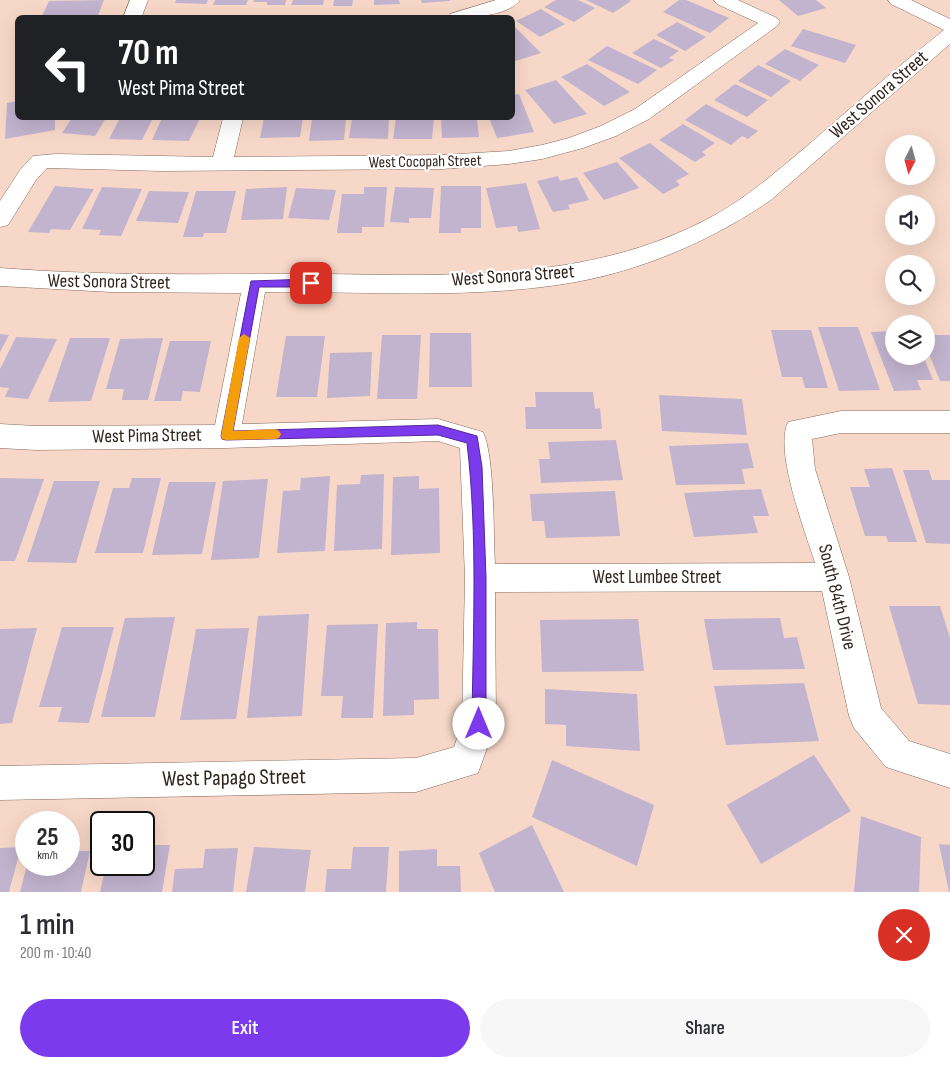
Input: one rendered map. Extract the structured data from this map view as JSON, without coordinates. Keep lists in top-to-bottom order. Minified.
{"streets":{"street":["West Sonora Street","West Cocopah Street","West Pima Street","West Lumbee Street","South 84th Drive","West Papago Street"]},"crossings":[["West Pima Street","West Lumbee Street"],["West Pima Street","West Papago Street"],["West Lumbee Street","South 84th Drive"],["West Lumbee Street","West Papago Street"]],"north":"bottom","page":{"turn":["70 m","West Pima Street"],"speed":"25 km/h","limit":"30","heading":["1 min","200 m · 10:40"],"buttons":["Exit","Share"]}}
